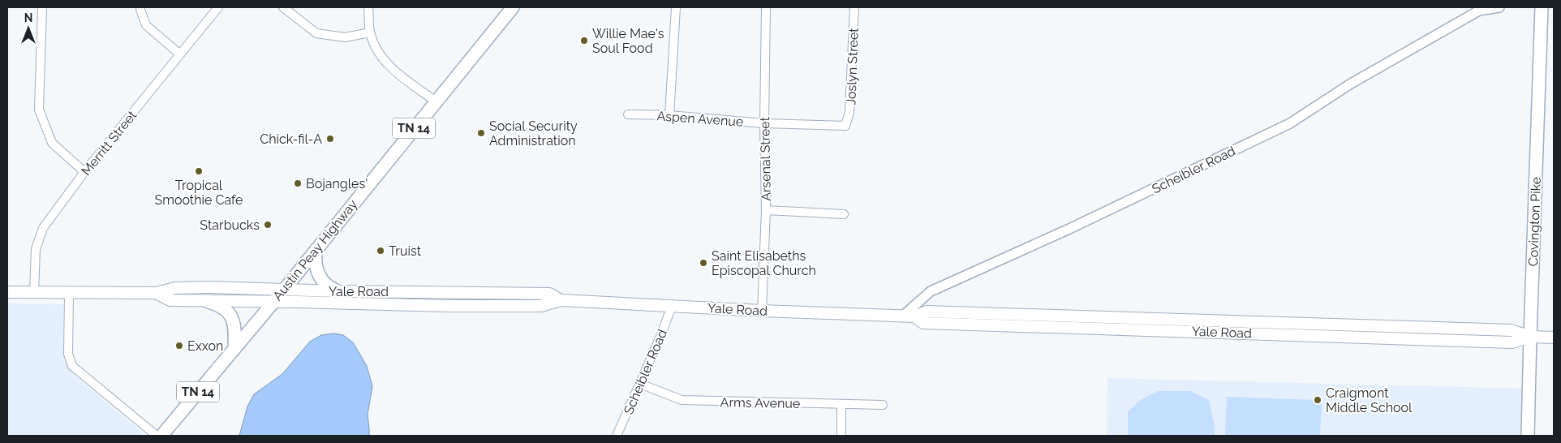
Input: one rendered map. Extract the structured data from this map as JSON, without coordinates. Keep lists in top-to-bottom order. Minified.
{"streets":{"main road":["TN 14","Covington Pike","Austin Peay Highway","Yale Road"],"street":["Joslyn Street","Aspen Avenue","Merritt Street","Arsenal Street","Scheibler Road","Arms Avenue"]},"crossings":[["Joslyn Street","Aspen Avenue"],["Aspen Avenue","Arsenal Street"],["Merritt Street","Yale Road"],["Arsenal Street","Yale Road"],["Scheibler Road","Yale Road"],["Scheibler Road","Arms Avenue"],["Covington Pike","Yale Road"],["Austin Peay Highway","Yale Road"]],"places":["Willie Mae's Soul Food","Social Security Administration","Chick-fil-A","Tropical Smoothie Cafe","Bojangles'","Starbucks","Truist","Saint Elisabeths Episcopal Church","Exxon","Craigmont Middle School"],"north":"top"}
